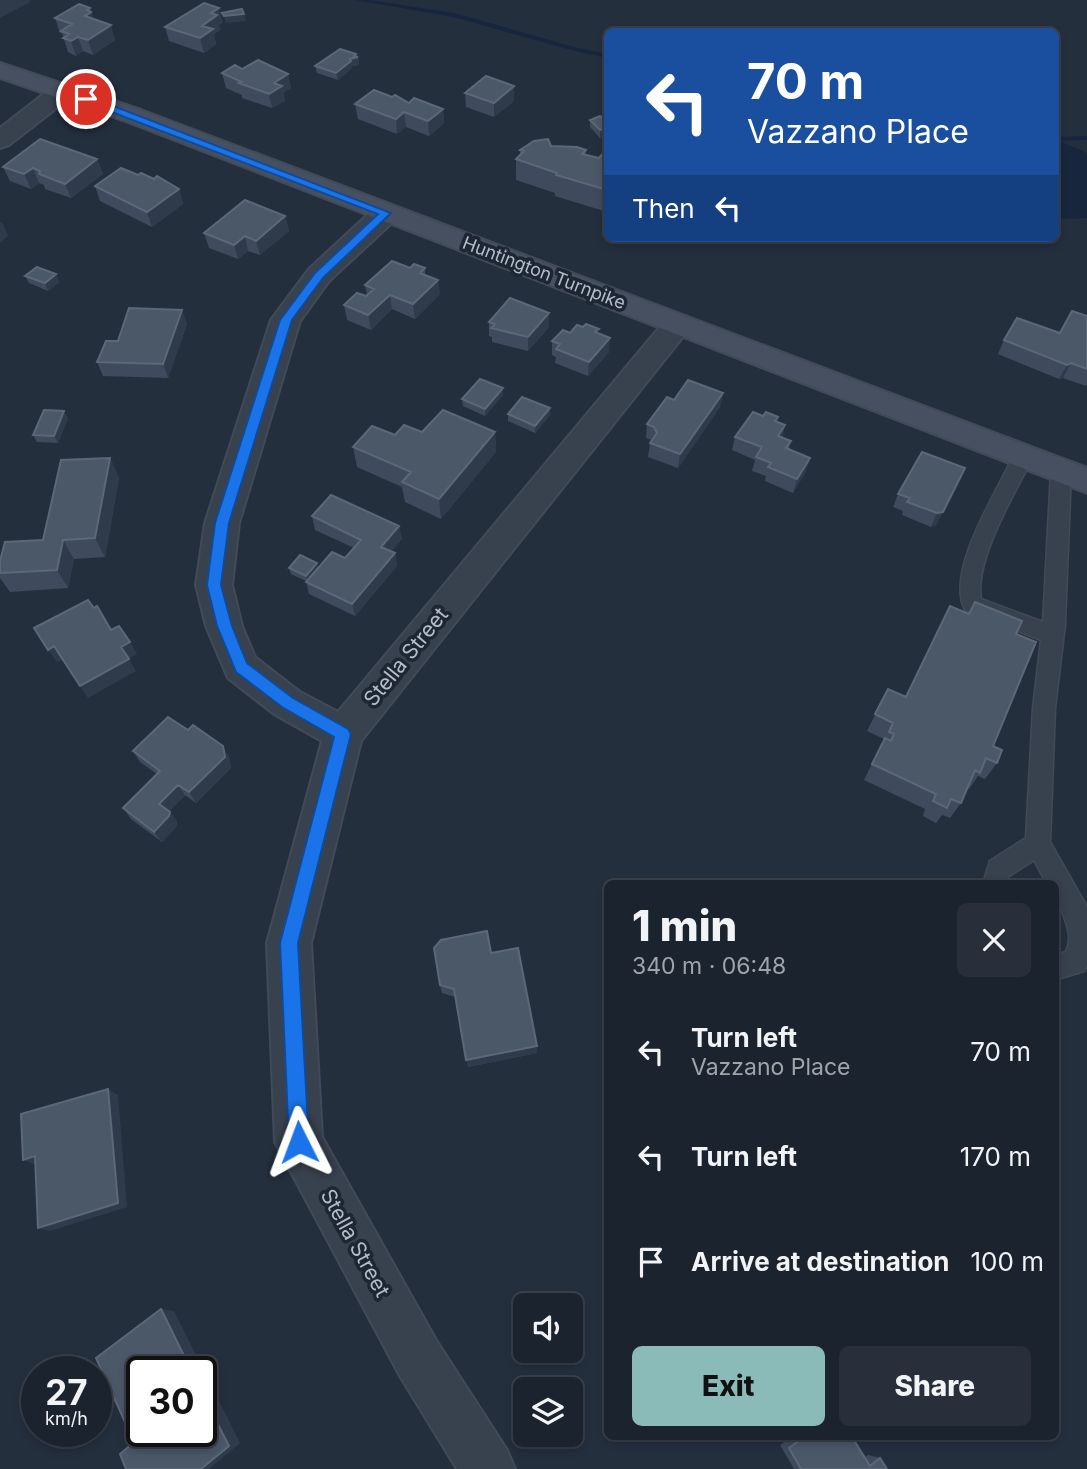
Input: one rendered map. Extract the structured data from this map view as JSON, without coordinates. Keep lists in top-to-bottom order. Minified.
{"streets":{"main road":["Huntington Turnpike"],"street":["Stella Street"]},"crossings":[["Huntington Turnpike","Stella Street"]],"page":{"turn":["70 m","Vazzano Place"],"then":"Then","heading":["1 min","340 m · 06:48"],"list":[{"name":"Turn left","note":"Vazzano Place","value":"70 m"},{"name":"Turn left","value":"170 m"},{"name":"Arrive at destination","value":"100 m"}],"buttons":["Exit","Share"],"speed":"27 km/h","limit":"30"}}
